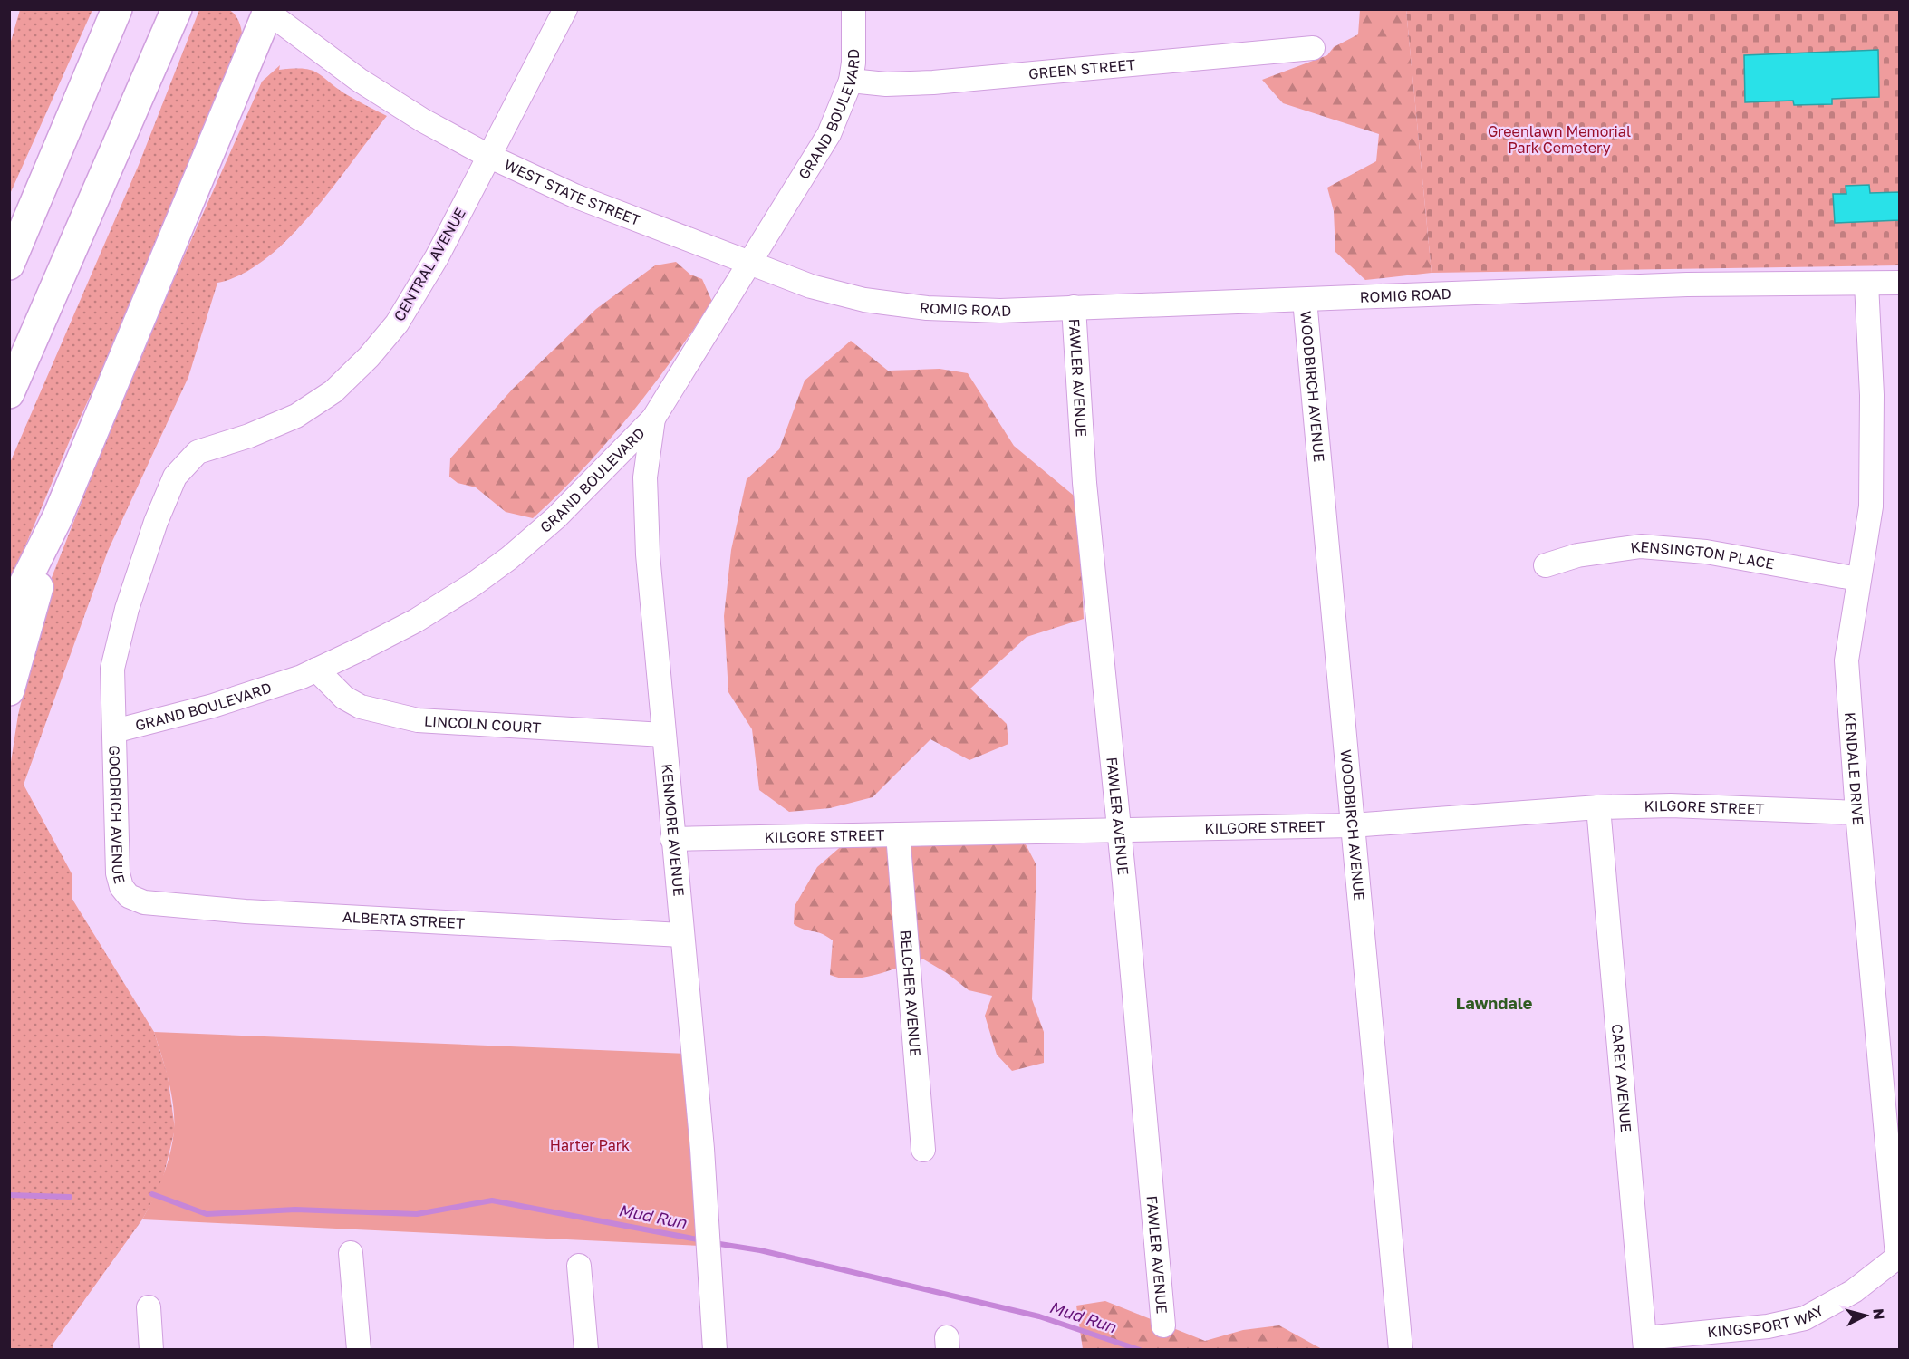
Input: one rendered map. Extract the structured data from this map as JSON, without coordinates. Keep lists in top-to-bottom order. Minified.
{"streets":{"street":["GREEN STREET","GRAND BOULEVARD","WEST STATE STREET","CENTRAL AVENUE","ROMIG ROAD","FAWLER AVENUE","WOODBIRCH AVENUE","KENSINGTON PLACE","LINCOLN COURT","KENDALE DRIVE","KILGORE STREET","GOODRICH AVENUE","KENMORE AVENUE","ALBERTA STREET","BELCHER AVENUE","CAREY AVENUE","KINGSPORT WAY"]},"crossings":[["GREEN STREET","GRAND BOULEVARD"],["GRAND BOULEVARD","WEST STATE STREET"],["GRAND BOULEVARD","CENTRAL AVENUE"],["GRAND BOULEVARD","LINCOLN COURT"],["GRAND BOULEVARD","GOODRICH AVENUE"],["GRAND BOULEVARD","KENMORE AVENUE"],["WEST STATE STREET","CENTRAL AVENUE"],["WEST STATE STREET","ROMIG ROAD"],["CENTRAL AVENUE","GOODRICH AVENUE"],["ROMIG ROAD","FAWLER AVENUE"],["ROMIG ROAD","WOODBIRCH AVENUE"],["ROMIG ROAD","KENDALE DRIVE"],["FAWLER AVENUE","KILGORE STREET"],["WOODBIRCH AVENUE","KILGORE STREET"],["KENSINGTON PLACE","KENDALE DRIVE"],["LINCOLN COURT","KENMORE AVENUE"],["KENDALE DRIVE","KILGORE STREET"],["KENDALE DRIVE","KINGSPORT WAY"],["KILGORE STREET","KENMORE AVENUE"],["KILGORE STREET","BELCHER AVENUE"],["KILGORE STREET","CAREY AVENUE"],["GOODRICH AVENUE","ALBERTA STREET"],["KENMORE AVENUE","ALBERTA STREET"],["CAREY AVENUE","KINGSPORT WAY"]],"districts":["Lawndale"],"water":["Mud Run"],"parks":["Greenlawn Memorial Park Cemetery","Harter Park"],"north":"right"}
